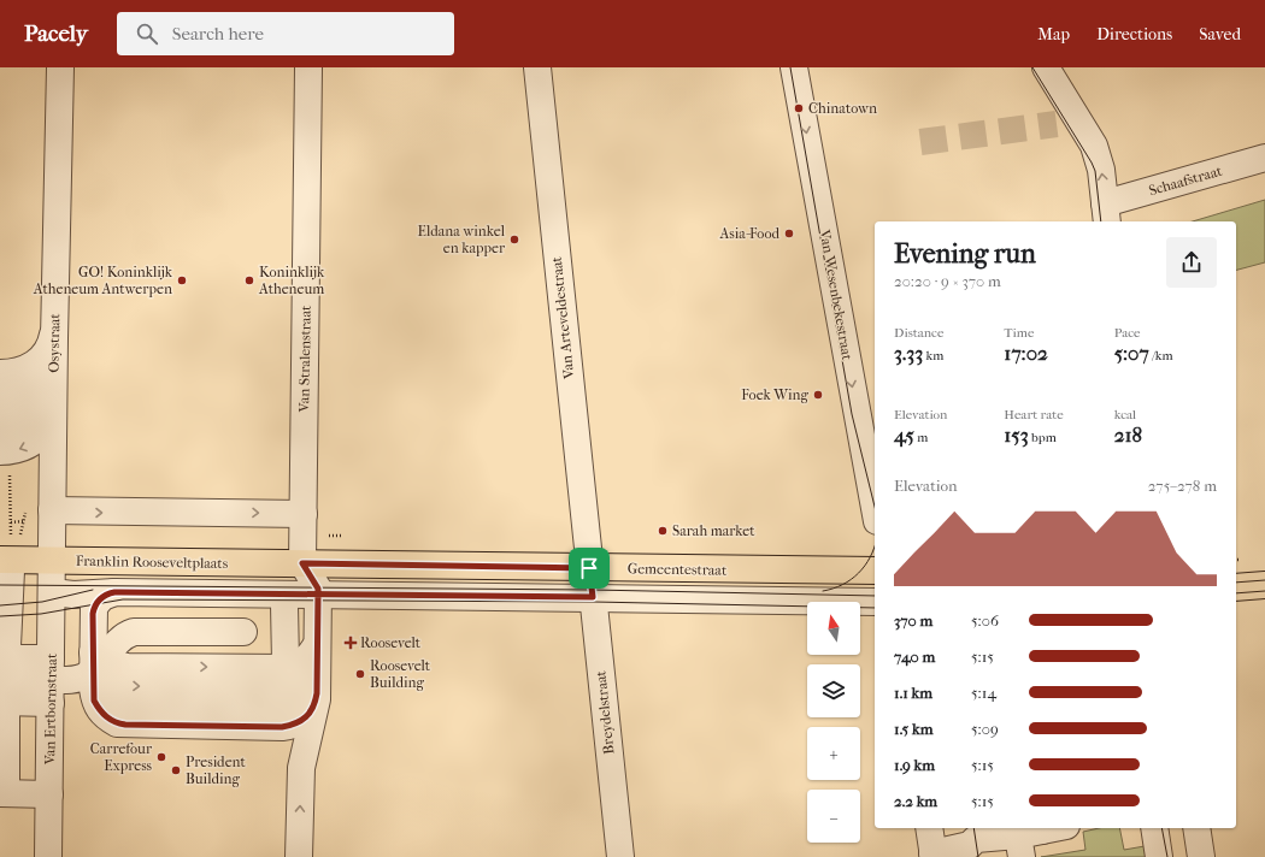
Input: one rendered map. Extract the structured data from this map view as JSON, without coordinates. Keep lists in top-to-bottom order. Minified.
{"streets":{"main road":["Franklin Rooseveltplaats","Gemeentestraat"],"street":["Schaafstraat","Van Wesenbekestraat","Van Arteveldestraat","Osystraat","Van Stralenstraat","Van Ertbornstraat","Breydelstraat"]},"crossings":[["Van Arteveldestraat","Gemeentestraat"],["Van Arteveldestraat","Breydelstraat"],["Osystraat","Franklin Rooseveltplaats"],["Osystraat","Van Ertbornstraat"],["Van Stralenstraat","Franklin Rooseveltplaats"],["Van Stralenstraat","Gemeentestraat"],["Franklin Rooseveltplaats","Gemeentestraat"],["Franklin Rooseveltplaats","Van Ertbornstraat"],["Gemeentestraat","Breydelstraat"]],"one_way":["Van Wesenbekestraat"],"places":{"other":["Chinatown","Asia-Food","Eldana winkel en kapper","GO! Koninklijk Atheneum Antwerpen","Koninklijk Atheneum","Foek Wing","Sarah market","Roosevelt Building","Carrefour Express","President Building"],"health":["Roosevelt"]},"north":"top","page":{"header":"Pacely","search":"Search here","nav":["Map","Directions","Saved"],"heading":["Evening run","20:20 · 9 × 370 m"],"stats":[["Distance","3.33 km"],["Time","17:02"],["Pace","5:07 /km"],["Elevation","45 m"],["Heart rate","153 bpm"],["kcal","218"]],"chart":["Elevation","275–278 m"],"map_buttons":["+","−"],"list":[{"name":"370 m","note":"5:06"},{"name":"740 m","note":"5:15"},{"name":"1.1 km","note":"5:14"},{"name":"1.5 km","note":"5:09"},{"name":"1.9 km","note":"5:15"},{"name":"2.2 km","note":"5:15"}]}}
